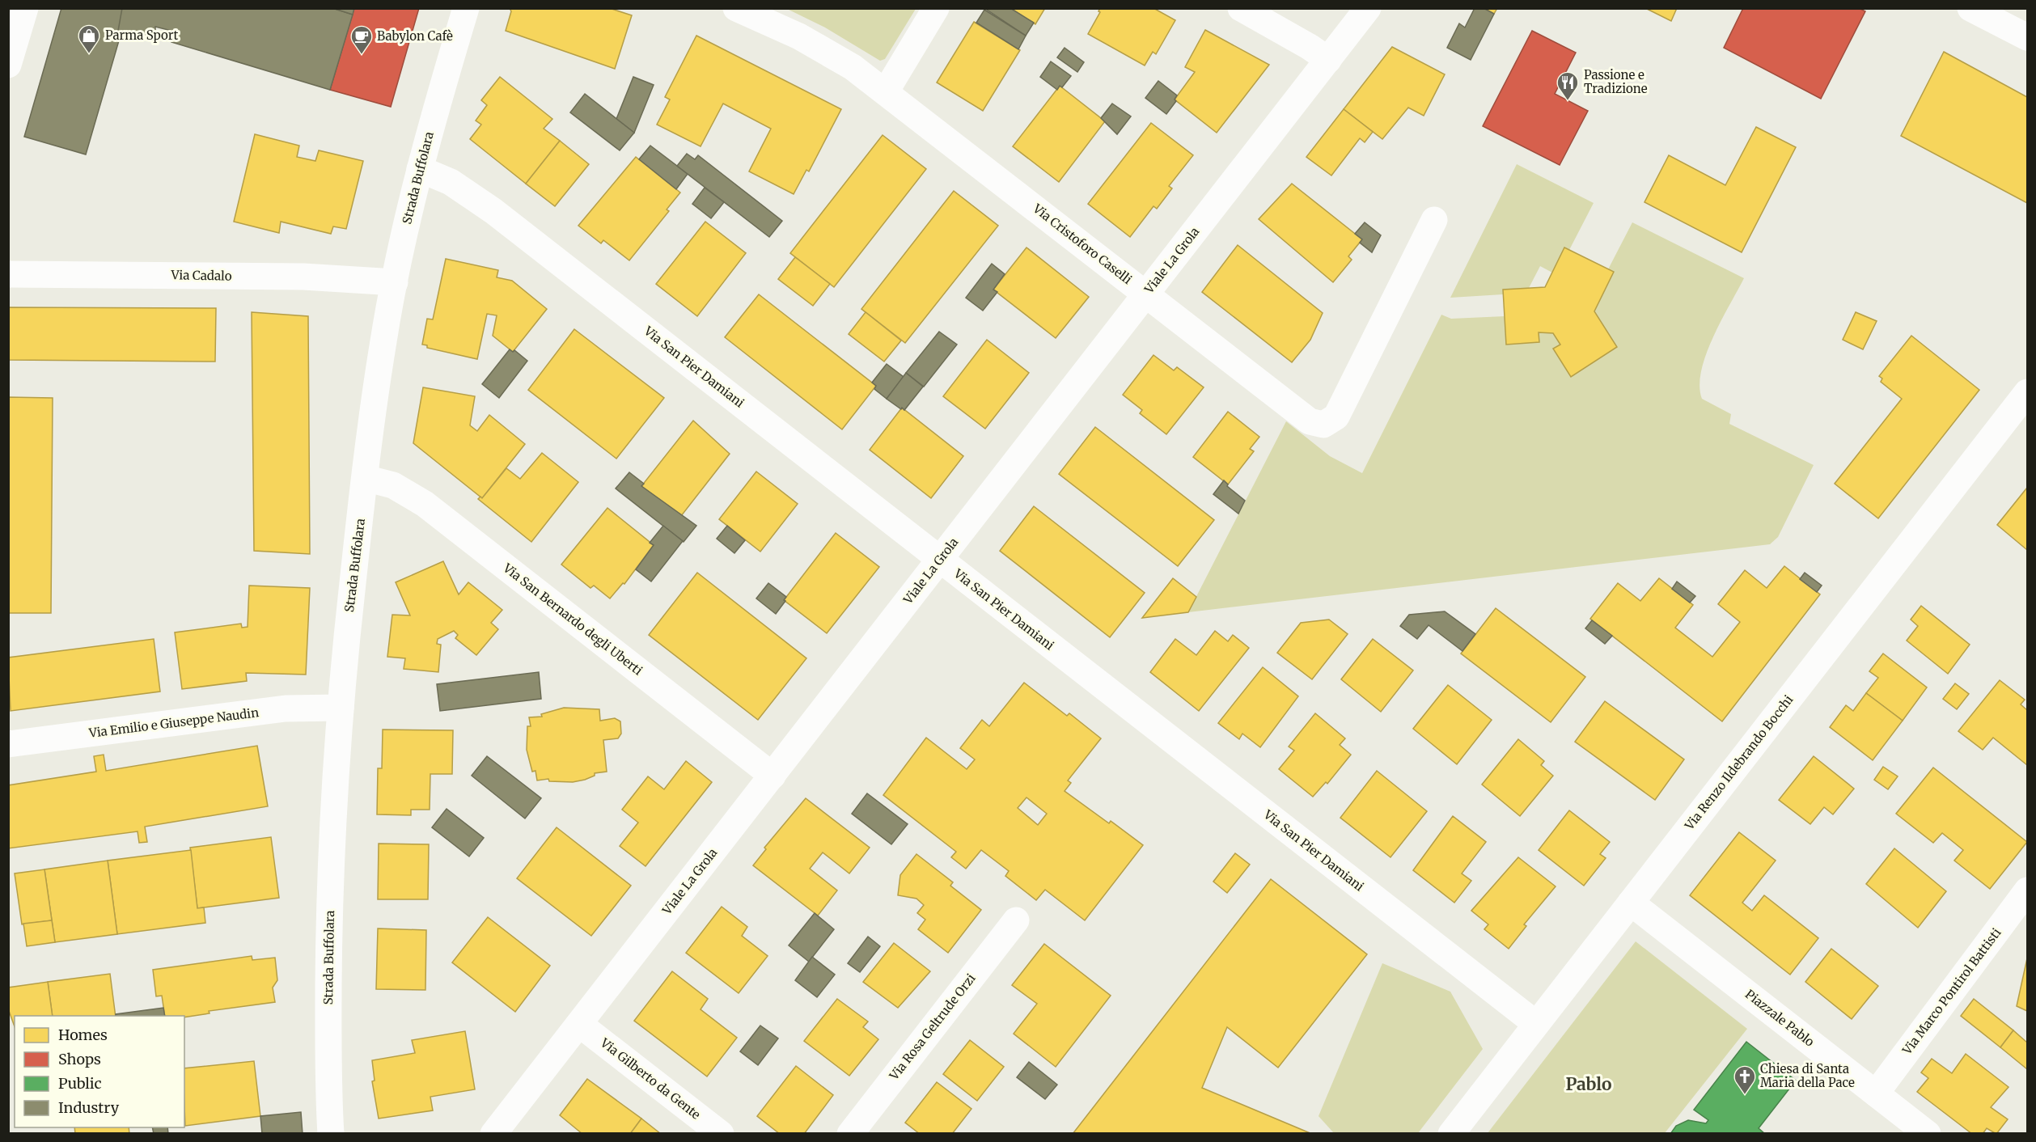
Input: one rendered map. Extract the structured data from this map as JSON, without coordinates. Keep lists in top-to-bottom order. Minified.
{"streets":{"street":["Strada Buffolara","Via Cristoforo Caselli","Viale La Grola","Via Cadalo","Via San Pier Damiani","Via San Bernardo degli Uberti","Via Emilio e Giuseppe Naudin","Via Renzo Ildebrando Bocchi","Via Marco Pontirol Battisti","Piazzale Pablo","Via Rosa Geltrude Orzi","Via Gilberto da Gente"]},"crossings":[["Strada Buffolara","Via Cadalo"],["Strada Buffolara","Via San Pier Damiani"],["Strada Buffolara","Via San Bernardo degli Uberti"],["Strada Buffolara","Via Emilio e Giuseppe Naudin"],["Via Cristoforo Caselli","Viale La Grola"],["Viale La Grola","Via San Pier Damiani"],["Viale La Grola","Via San Bernardo degli Uberti"],["Viale La Grola","Via Gilberto da Gente"],["Via San Pier Damiani","Via Renzo Ildebrando Bocchi"],["Via Renzo Ildebrando Bocchi","Piazzale Pablo"],["Via Marco Pontirol Battisti","Piazzale Pablo"]],"districts":["Pablo"],"places":{"shop":["Parma Sport"],"cafe":["Babylon Cafè"],"restaurant":["Passione e Tradizione"],"church":["Chiesa di Santa Maria della Pace"]},"legend":["Homes","Shops","Public","Industry"]}
